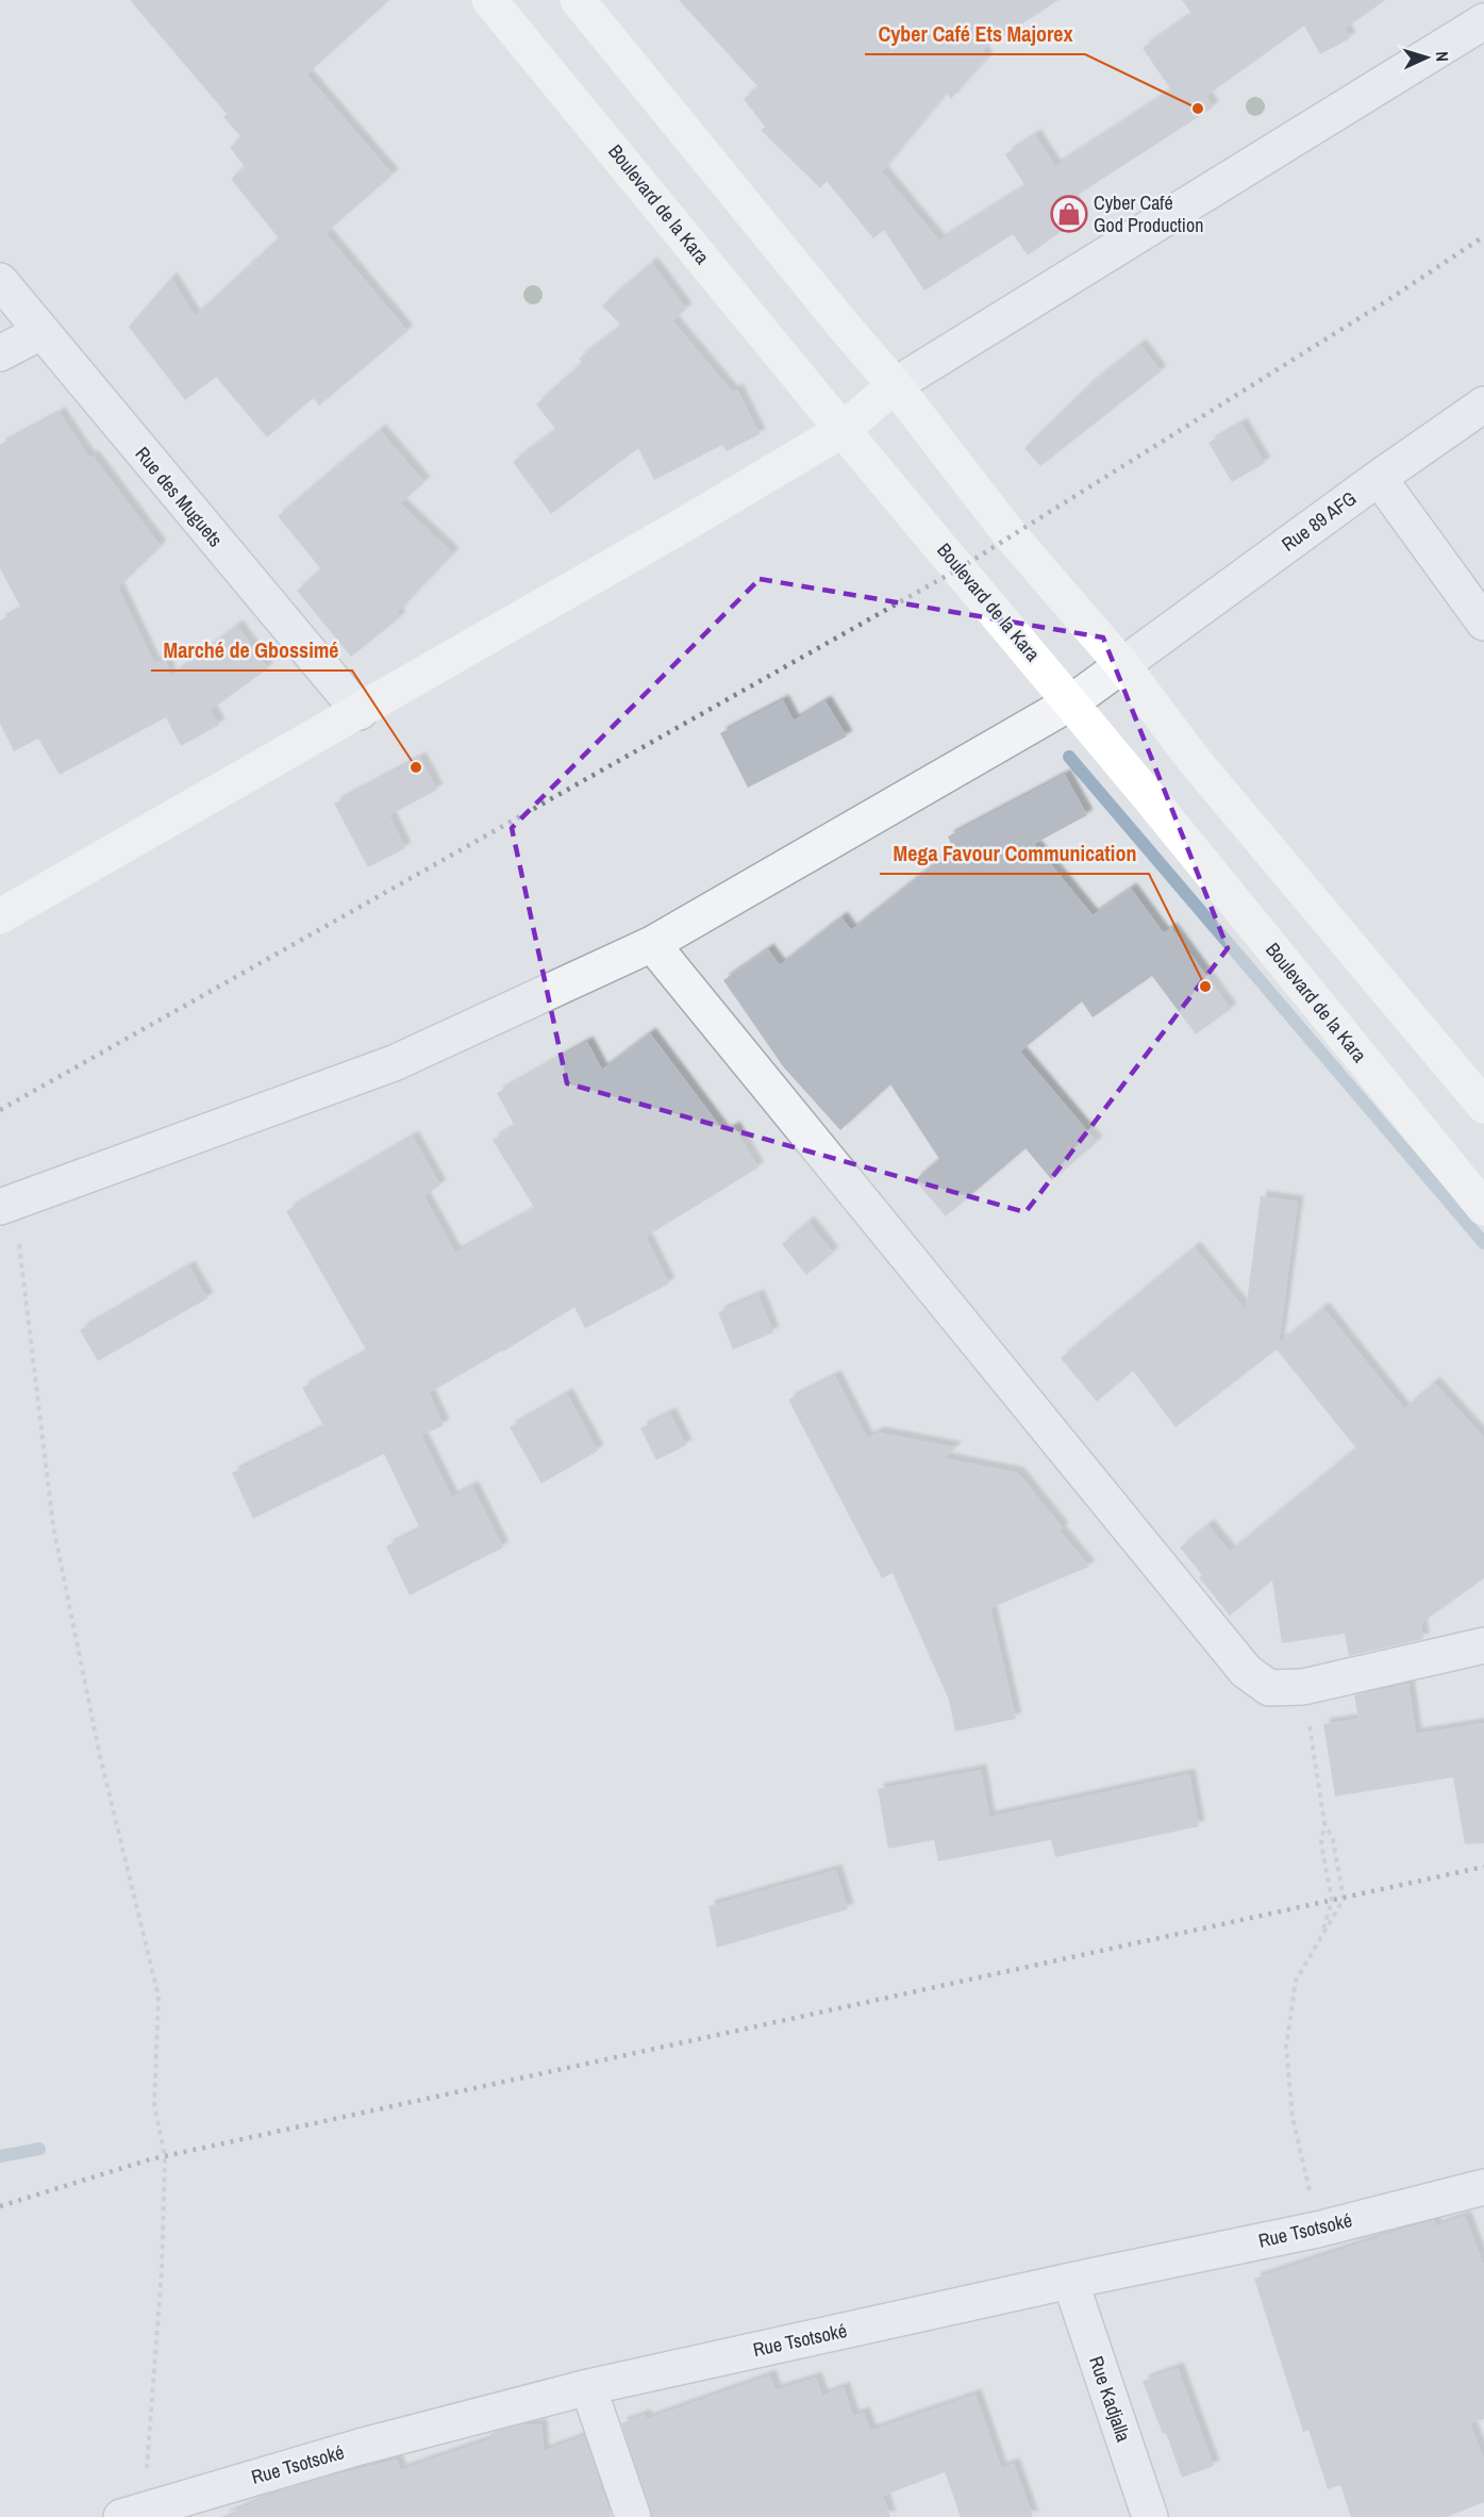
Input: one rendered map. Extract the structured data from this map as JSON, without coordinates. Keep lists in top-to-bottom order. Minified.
{"streets":{"main road":["Boulevard de la Kara"],"street":["Rue des Muguets","Rue 89 AFG","Rue Tsotsoké","Rue Kadjalla"]},"crossings":[["Boulevard de la Kara","Rue 89 AFG"],["Rue Tsotsoké","Rue Kadjalla"]],"places":{"other":["Cyber Café Ets Majorex","Marché de Gbossimé","Mega Favour Communication"],"shop":["Cyber Café God Production"]},"north":"right"}
